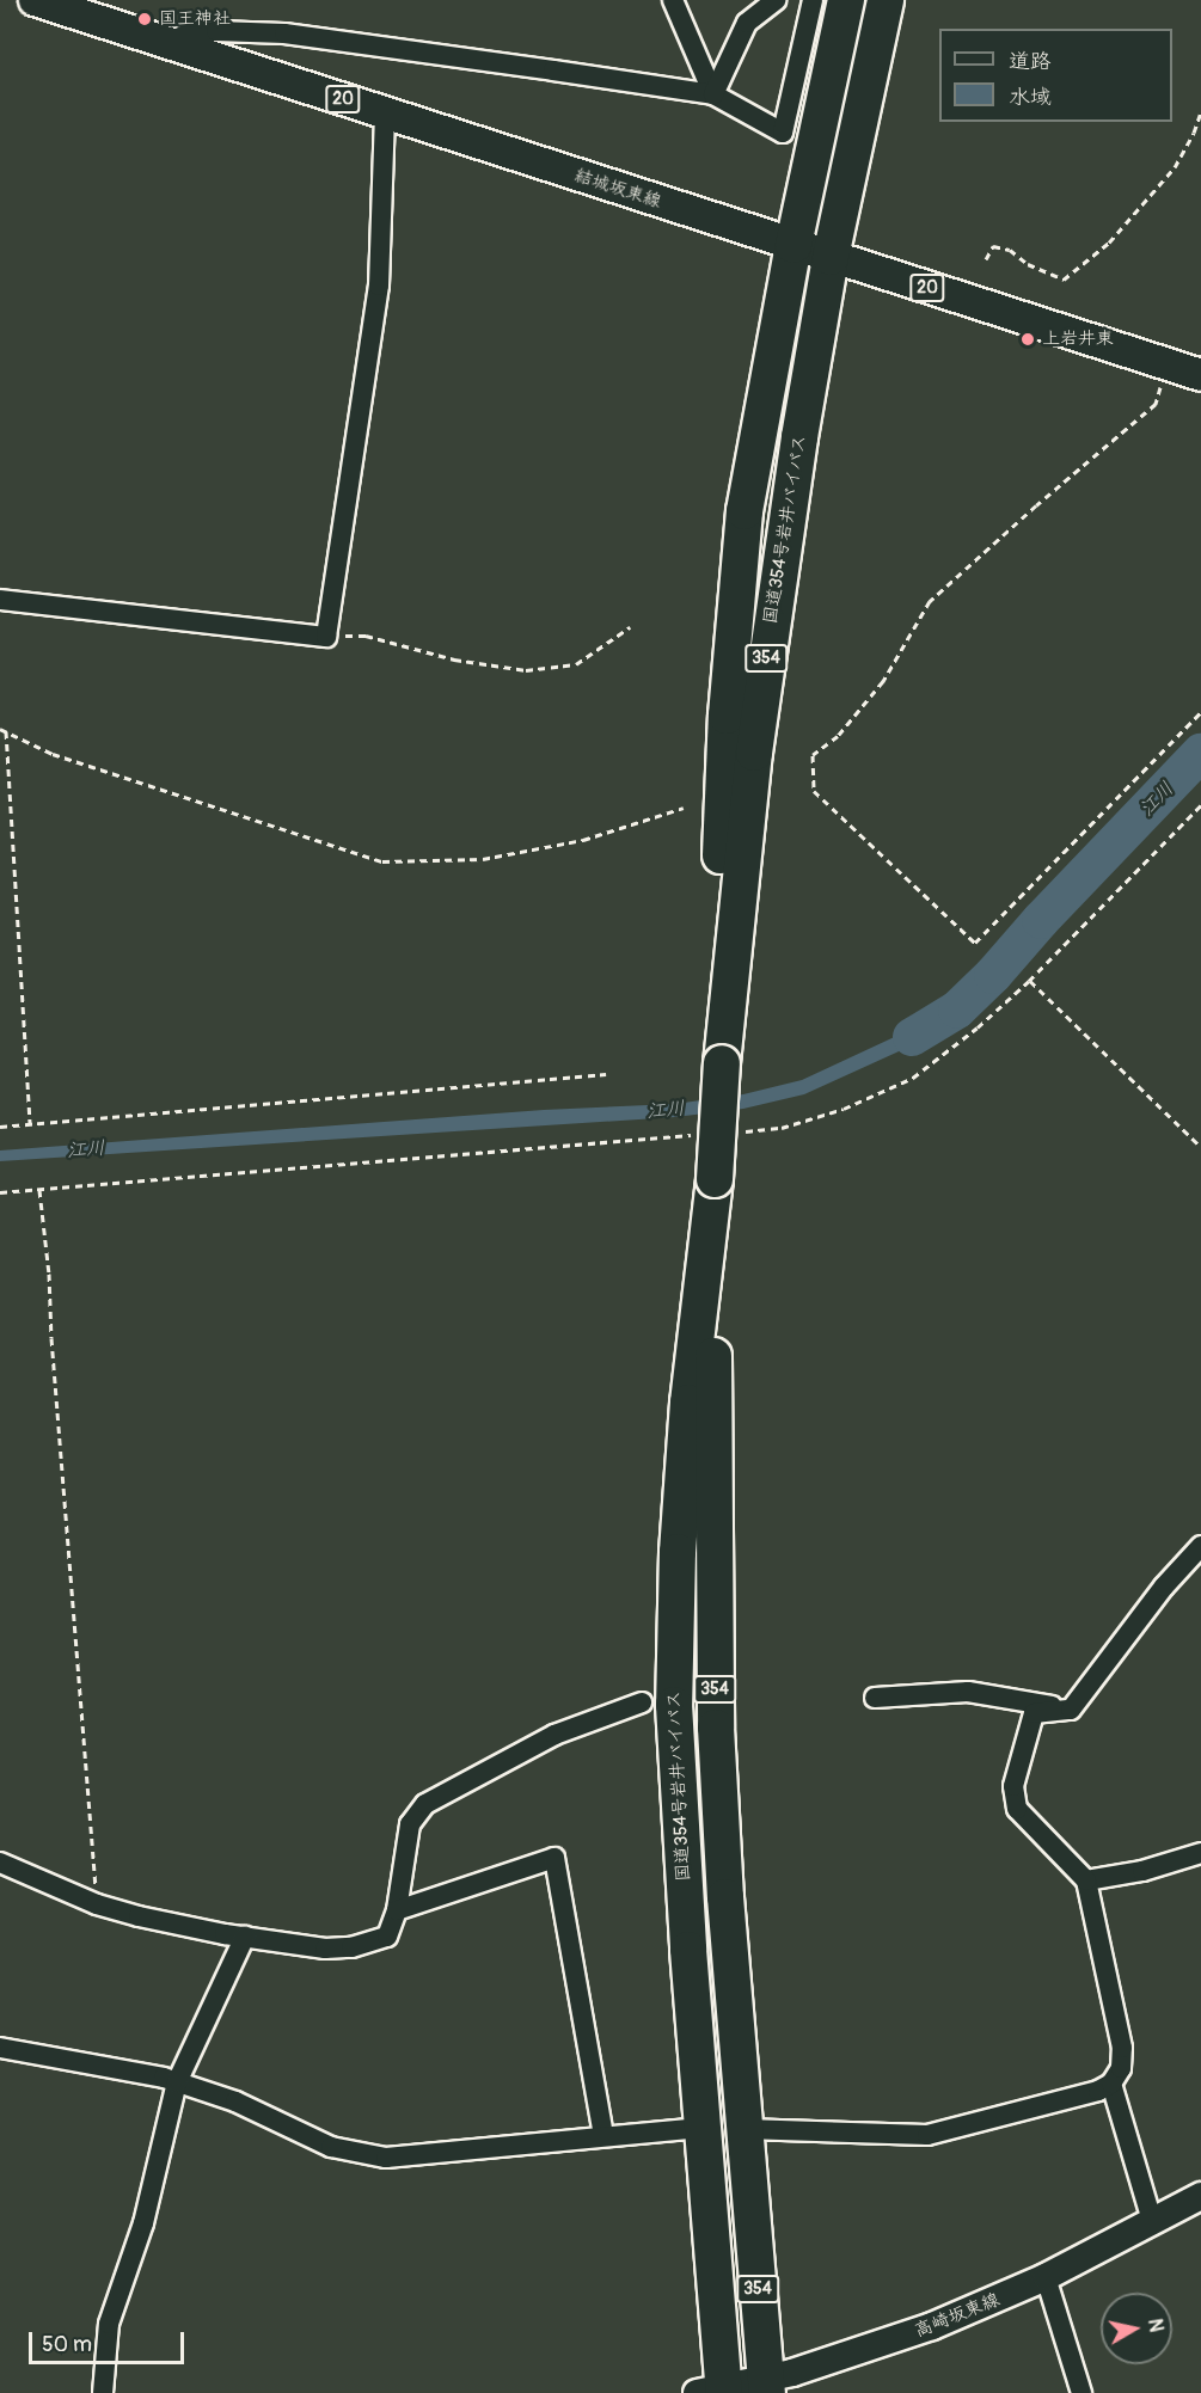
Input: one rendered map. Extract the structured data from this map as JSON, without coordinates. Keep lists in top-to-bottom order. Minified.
{"streets":{"highway":["国道354号岩井バイパス","354"],"main road":["20","結城坂東線","高崎坂東線"]},"crossings":[["結城坂東線","国道354号岩井バイパス"],["国道354号岩井バイパス","高崎坂東線"]],"water":["江川"],"places":["国王神社","上岩井東"],"legend":["道路","水域"],"scale_bar":"50 m","north":"right"}
